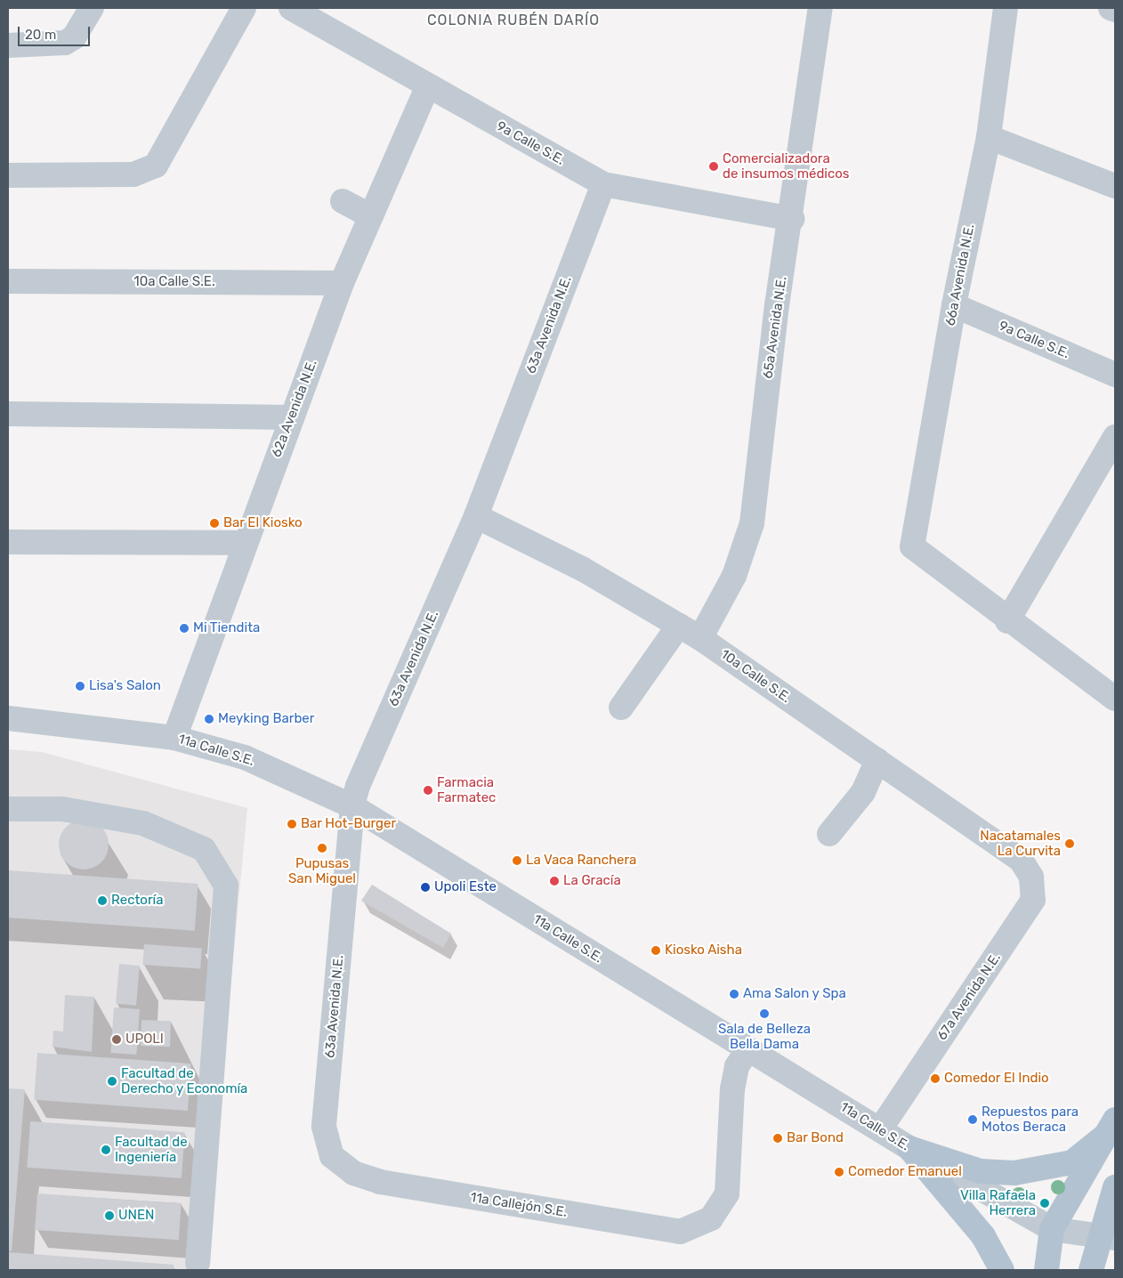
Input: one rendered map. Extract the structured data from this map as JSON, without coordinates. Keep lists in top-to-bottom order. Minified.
{"streets":{"street":["9a Calle S.E.","66a Avenida N.E.","10a Calle S.E.","63a Avenida N.E.","65a Avenida N.E.","62a Avenida N.E.","11a Calle S.E.","67a Avenida N.E.","11a Callejón S.E."]},"crossings":[["9a Calle S.E.","66a Avenida N.E."],["9a Calle S.E.","63a Avenida N.E."],["9a Calle S.E.","65a Avenida N.E."],["9a Calle S.E.","62a Avenida N.E."],["10a Calle S.E.","63a Avenida N.E."],["10a Calle S.E.","65a Avenida N.E."],["10a Calle S.E.","62a Avenida N.E."],["10a Calle S.E.","67a Avenida N.E."],["63a Avenida N.E.","11a Calle S.E."],["63a Avenida N.E.","11a Callejón S.E."],["62a Avenida N.E.","11a Calle S.E."],["11a Calle S.E.","67a Avenida N.E."],["11a Calle S.E.","11a Callejón S.E."]],"districts":["COLONIA RUBÉN DARÍO"],"places":["Comercializadora de insumos médicos","Bar El Kiosko","Mi Tiendita","Lisa's Salon","Meyking Barber","Farmacia Farmatec","Bar Hot-Burger","Nacatamales La Curvita","Pupusas San Miguel","La Vaca Ranchera","La Gracía","Upoli Este","Rectoría","Kiosko Aisha","Ama Salon y Spa","Sala de Belleza Bella Dama","UPOLI","Comedor El Indio","Facultad de Derecho y Economía","Repuestos para Motos Beraca","Bar Bond","Facultad de Ingeniería","Comedor Emanuel","Villa Rafaela Herrera","UNEN"],"scale_bar":"20 m"}
